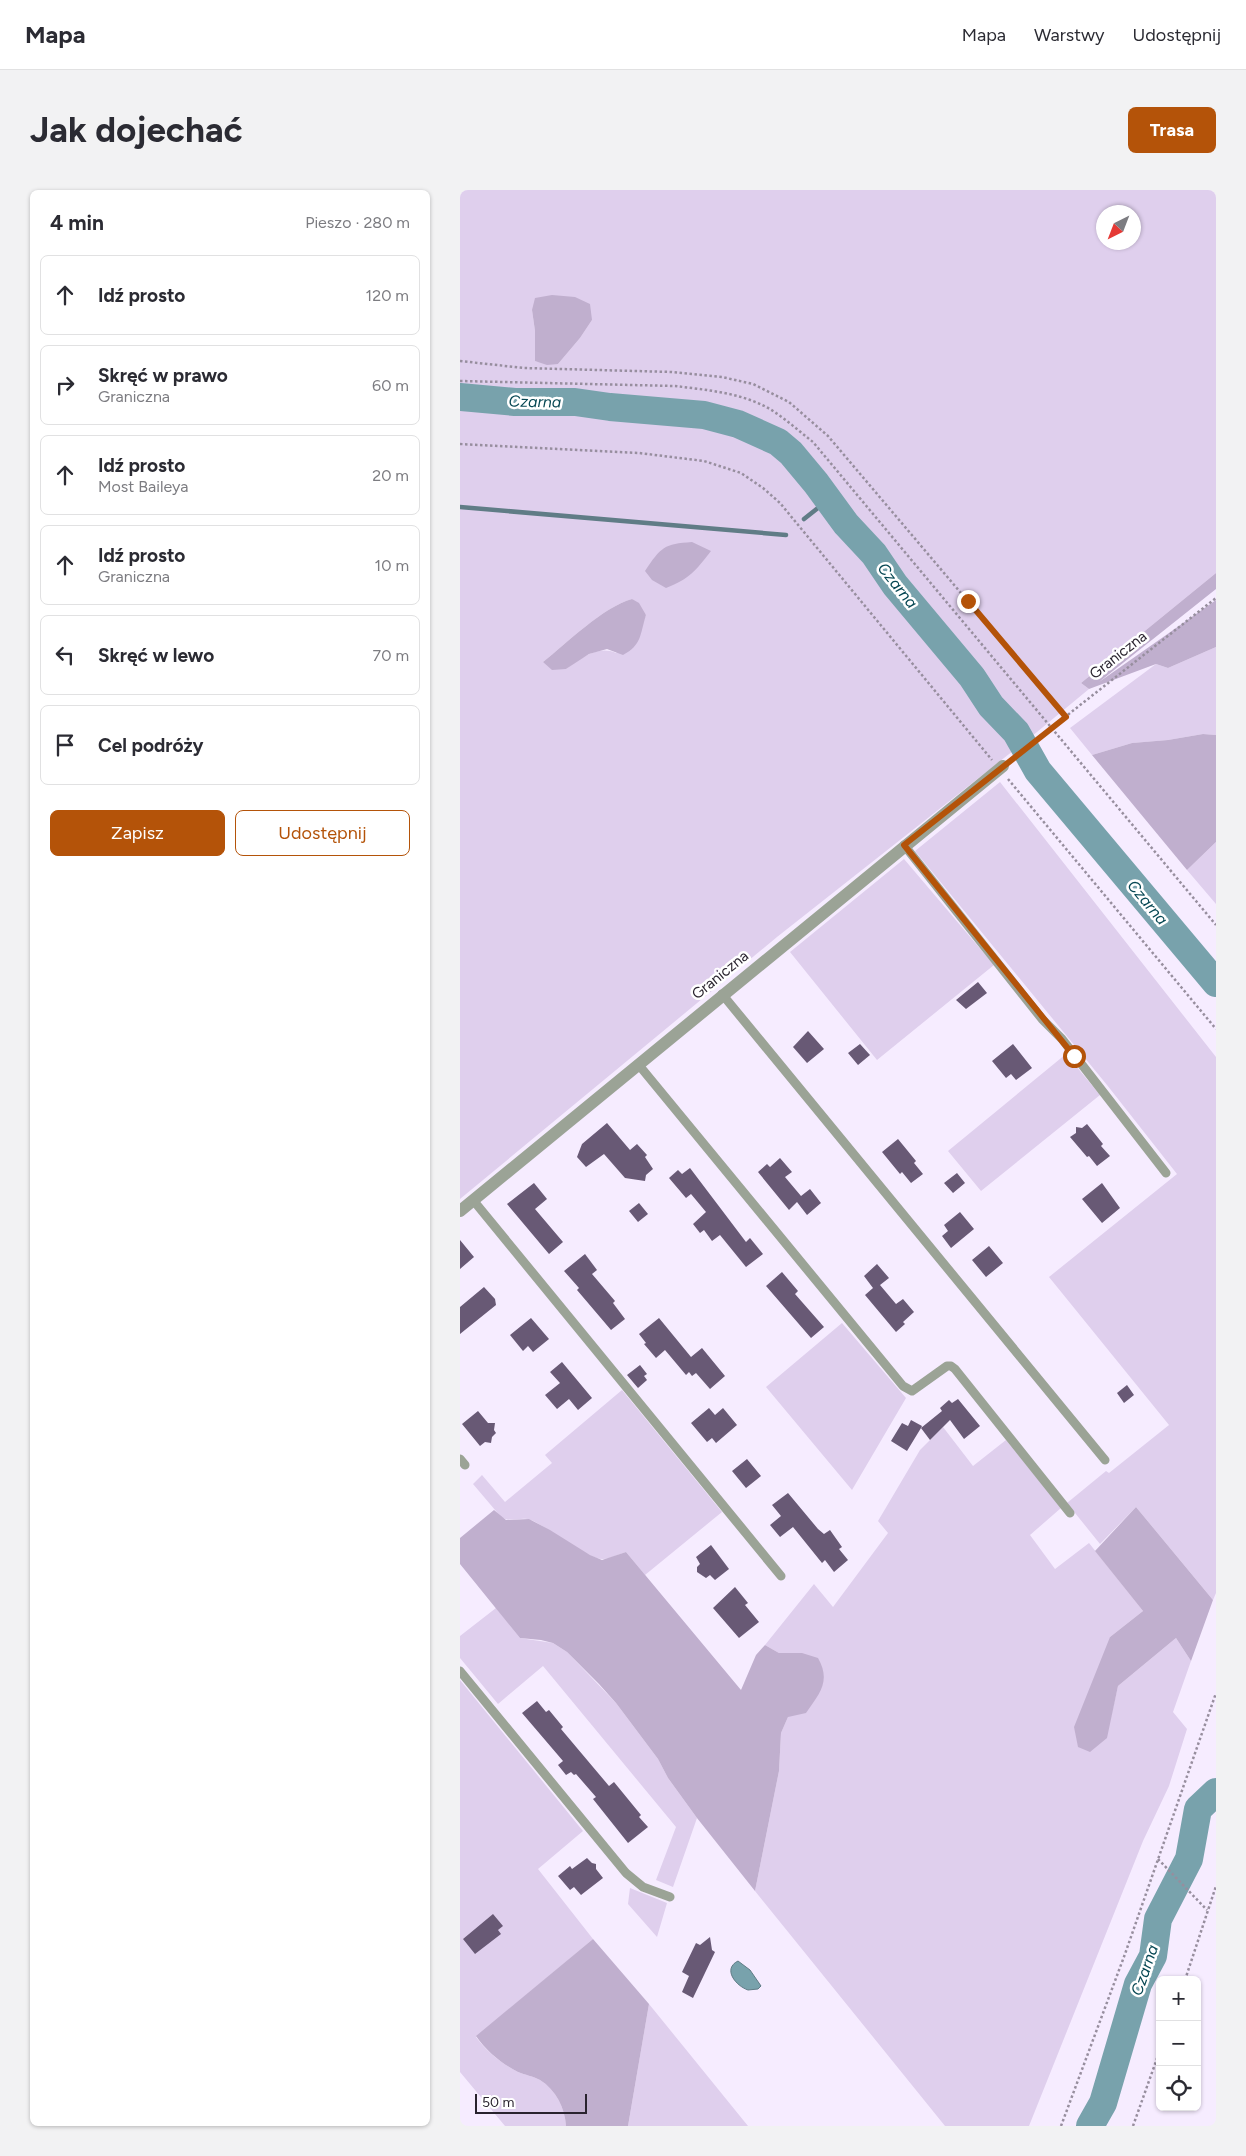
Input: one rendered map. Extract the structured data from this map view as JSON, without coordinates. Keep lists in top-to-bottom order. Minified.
{"streets":{"street":["Graniczna"]},"water":["Czarna"],"scale_bar":"50 m","north":"bottom left","page":{"header":"Mapa","nav":["Mapa","Warstwy","Udostępnij"],"buttons":["Trasa",["Zapisz","Udostępnij"]],"title":"Jak dojechać","heading":["4 min","Pieszo · 280 m"],"list":[["Idź prosto","120 m"],["Skręć w prawo","Graniczna","60 m"],["Idź prosto","Most Baileya","20 m"],["Idź prosto","Graniczna","10 m"],["Skręć w lewo","70 m"],"Cel podróży"],"map_buttons":["+","−"],"scale":"50 m"}}
